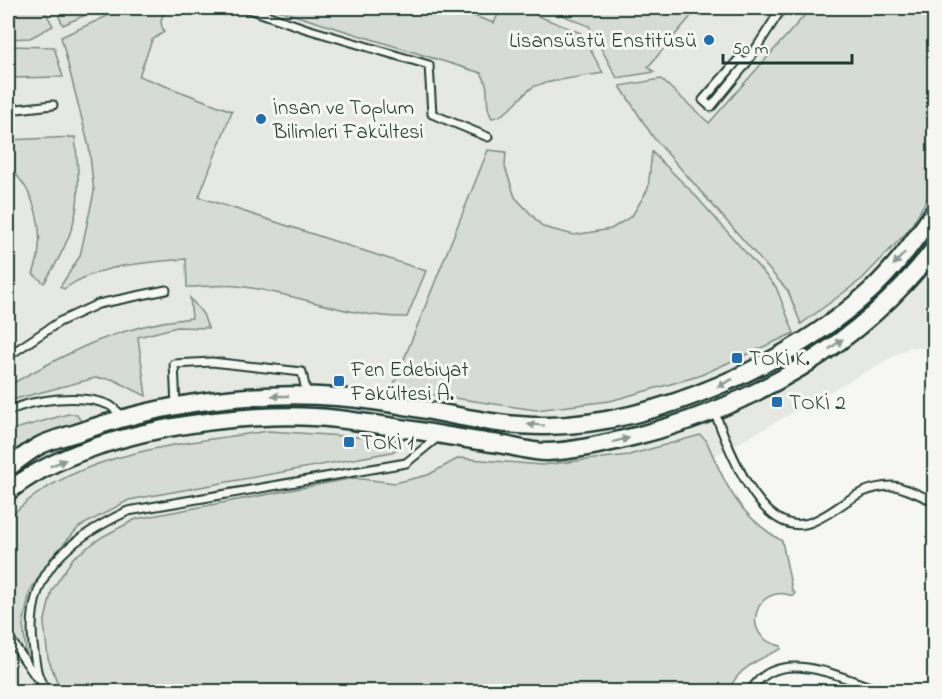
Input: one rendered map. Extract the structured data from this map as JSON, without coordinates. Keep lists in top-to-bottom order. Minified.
{"places":{"other":["Lisansüstü Enstitüsü","İnsan ve Toplum Bilimleri Fakültesi"],"transit":["TOKİ K.","Fen Edebiyat Fakültesi A.","TOKİ 2","TOKİ 1"]},"scale_bar":"50 m"}
